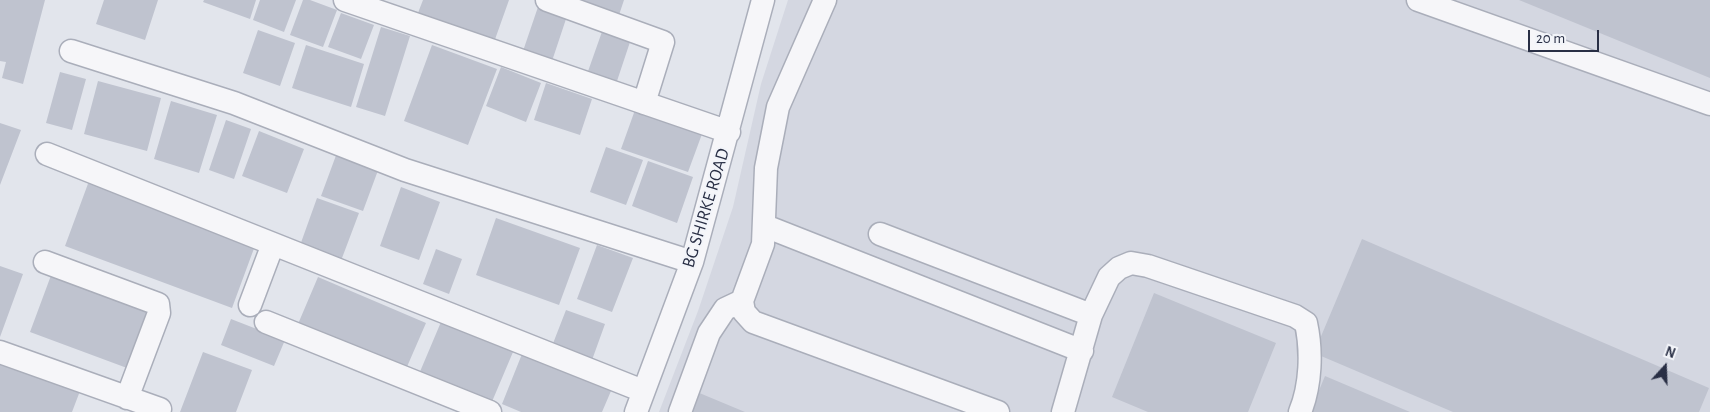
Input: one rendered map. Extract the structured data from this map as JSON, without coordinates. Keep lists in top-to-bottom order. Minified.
{"streets":{"street":["BG SHIRKE ROAD"]},"scale_bar":"20 m","north":"top"}
